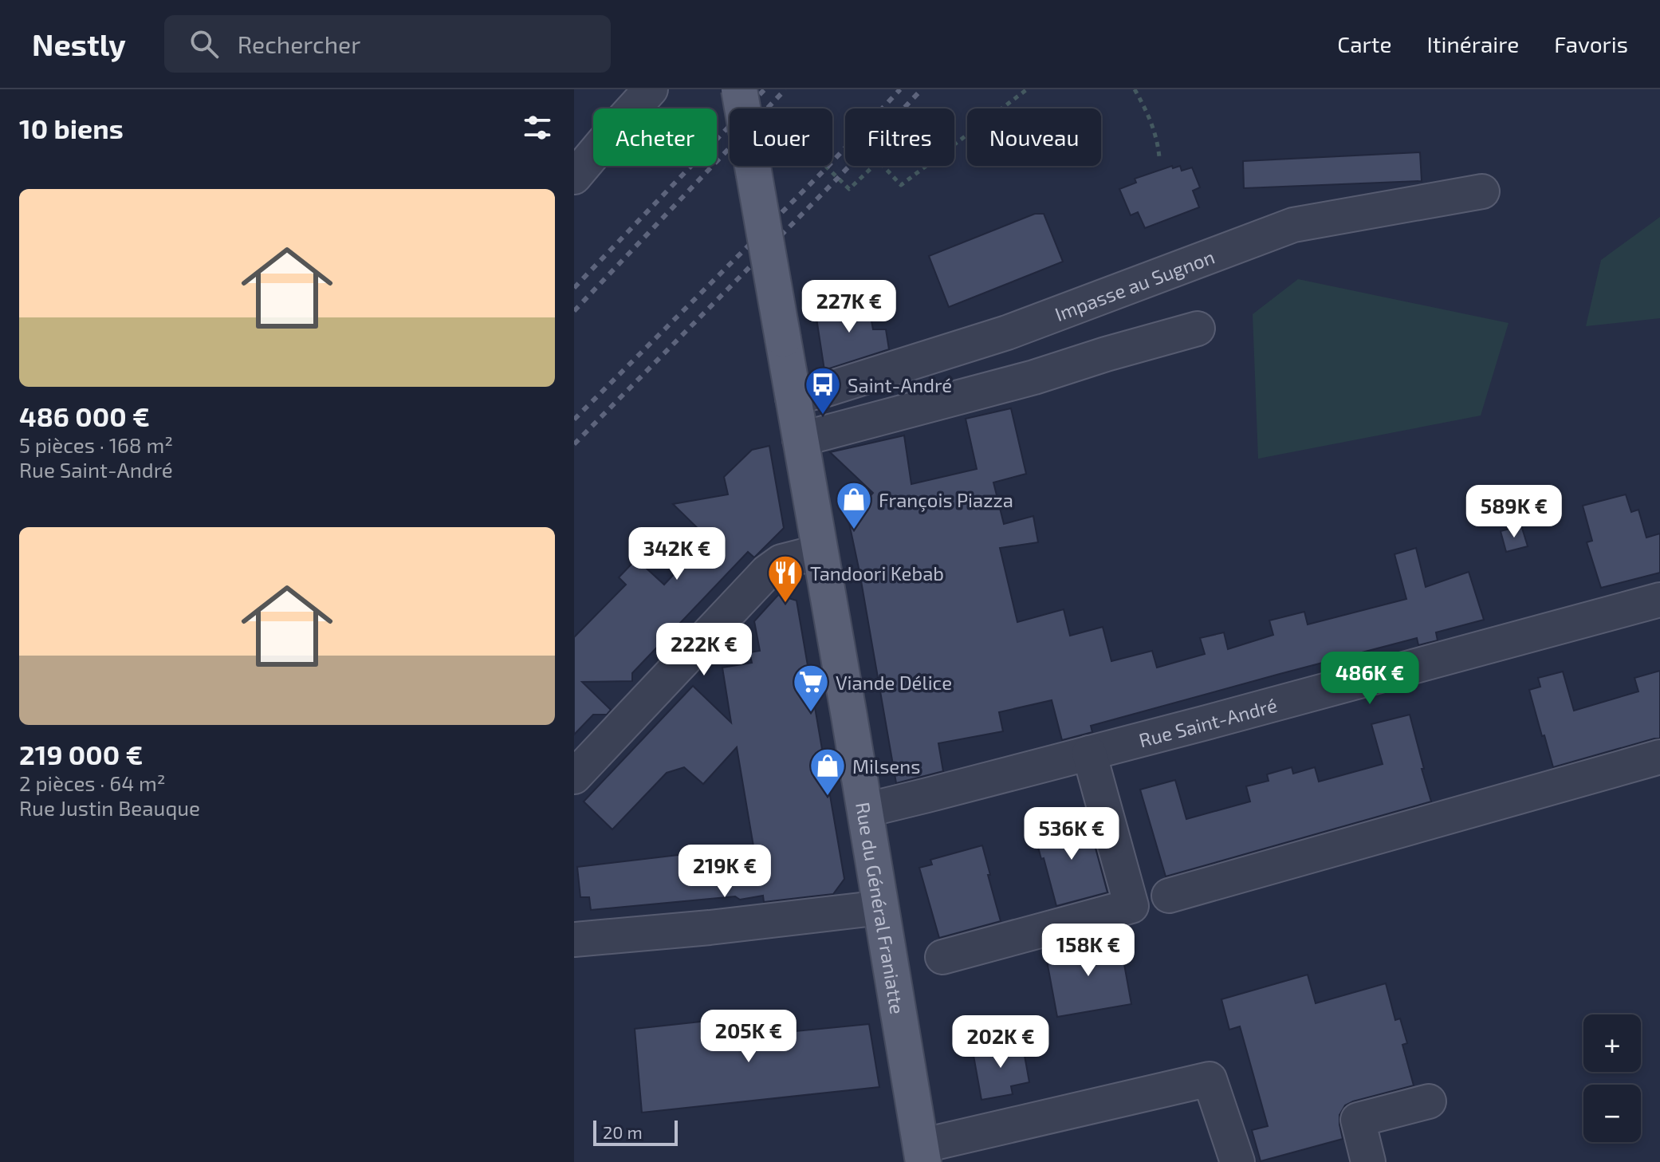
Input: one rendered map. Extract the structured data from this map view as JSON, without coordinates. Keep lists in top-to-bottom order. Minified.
{"streets":{"main road":["Rue du Général Franiatte"],"street":["Impasse au Sugnon","Rue Saint-André"]},"crossings":[["Impasse au Sugnon","Rue du Général Franiatte"],["Rue Saint-André","Rue du Général Franiatte"]],"places":{"bus stop":["Saint-André"],"shop":["François Piazza","Milsens"],"restaurant":["Tandoori Kebab"],"supermarket":["Viande Délice"]},"scale_bar":"20 m","page":{"header":"Nestly","search":"Rechercher","nav":["Carte","Itinéraire","Favoris"],"heading":"10 biens","chip":["Acheter","Louer","Filtres","Nouveau"],"list":[{"name":"486 000 €","note":"5 pièces · 168 m² · Rue Saint-André"},{"name":"219 000 €","note":"2 pièces · 64 m² · Rue Justin Beauque"}],"price":["227K €","589K €","342K €","222K €","486K €","536K €","219K €","158K €","205K €","202K €"],"map_buttons":["+","−"],"scale":"20 m"}}
